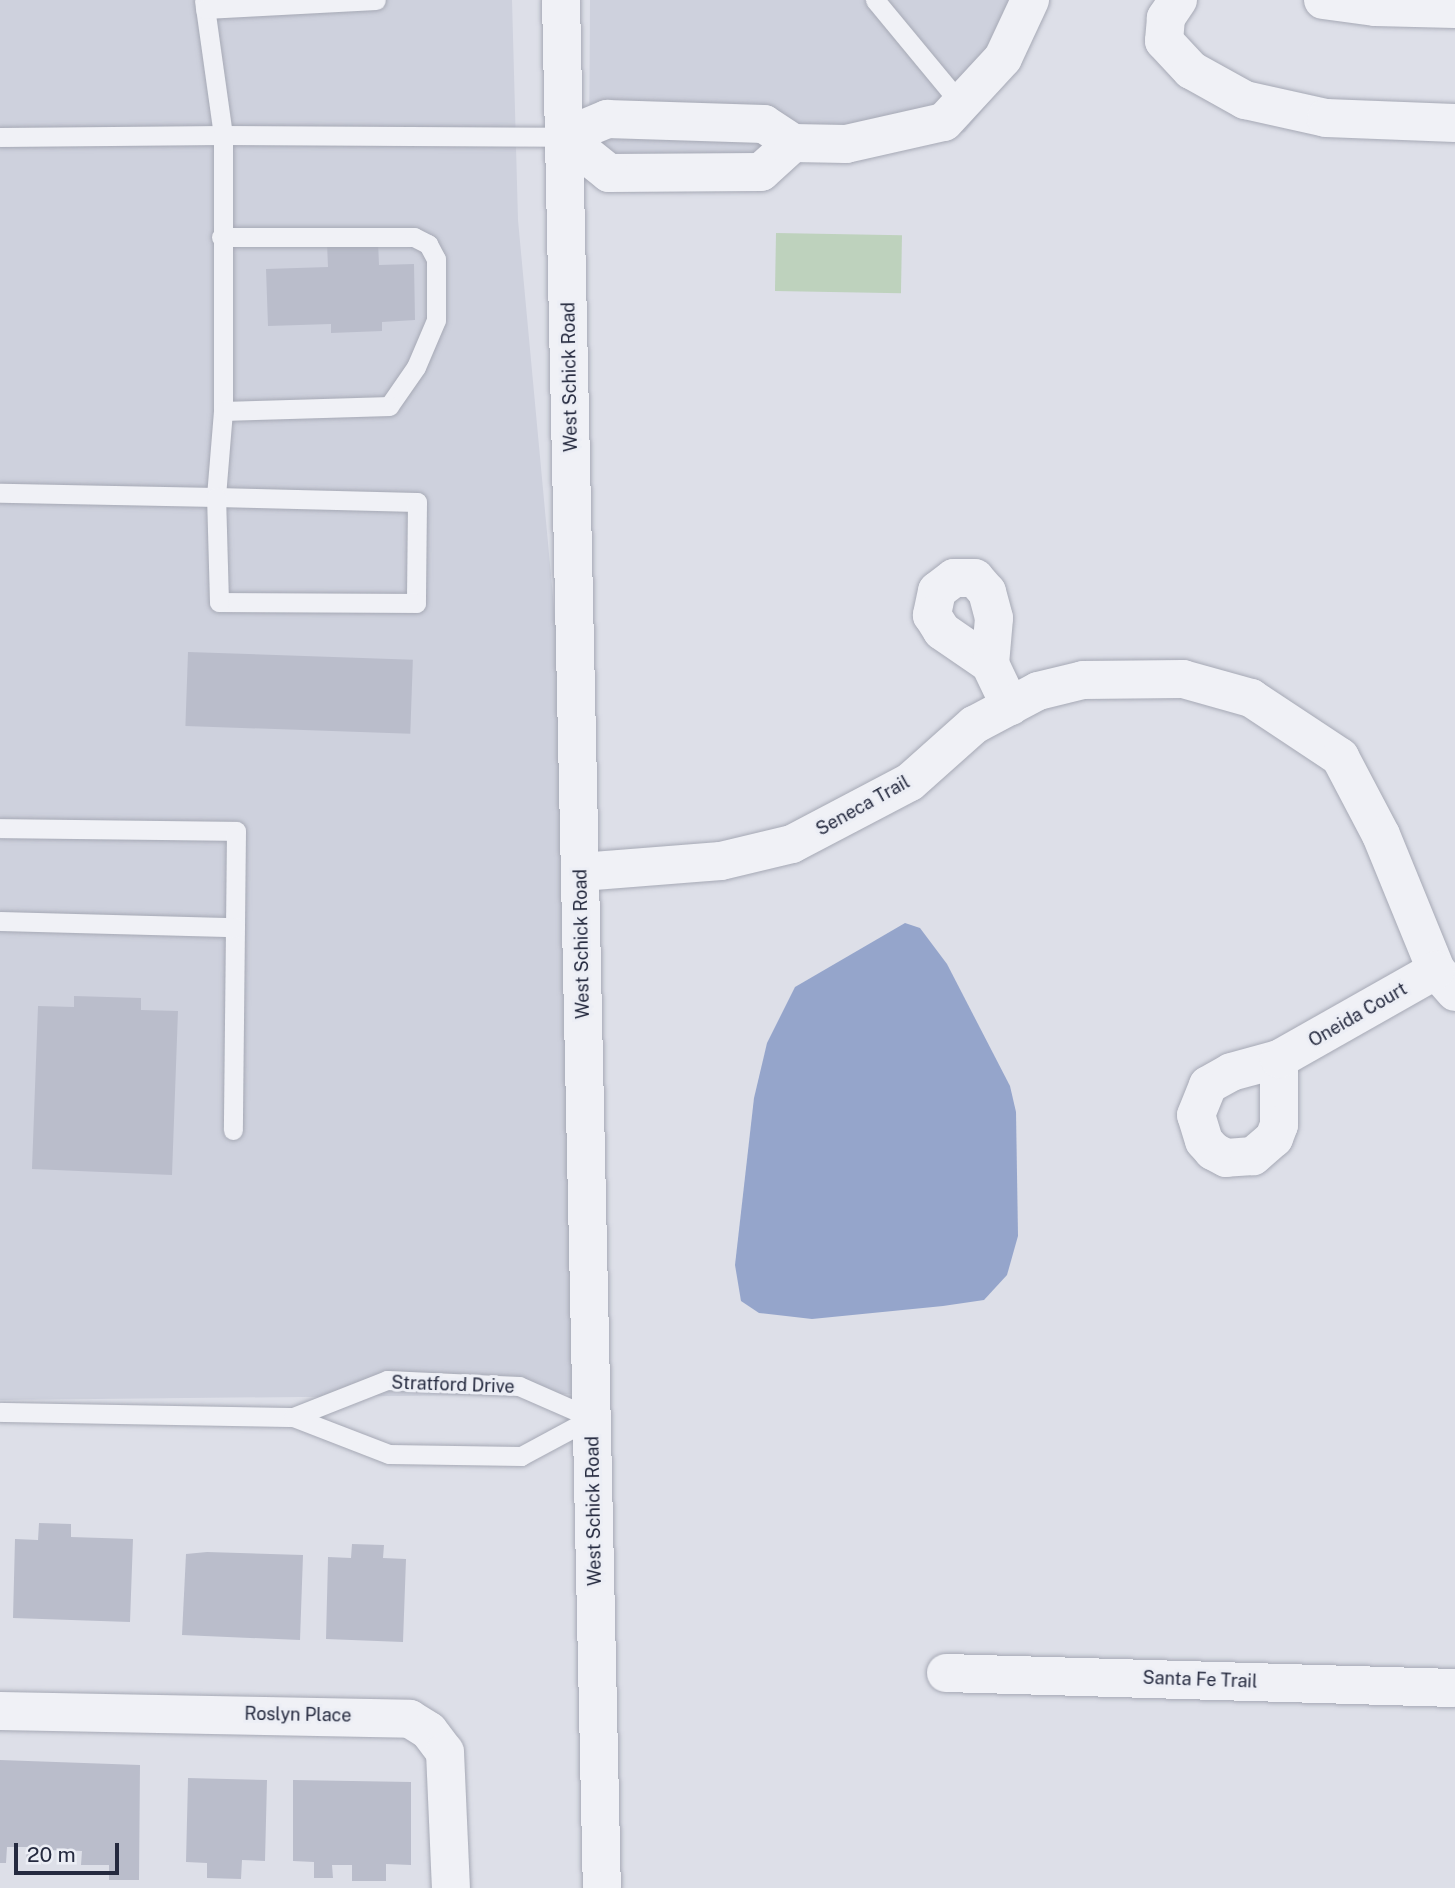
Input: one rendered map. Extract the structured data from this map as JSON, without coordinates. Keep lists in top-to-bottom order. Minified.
{"streets":{"street":["West Schick Road","Seneca Trail","Oneida Court","Santa Fe Trail","Roslyn Place"],"lane":["Stratford Drive"]},"crossings":[["West Schick Road","Seneca Trail"],["West Schick Road","Stratford Drive"],["Seneca Trail","Oneida Court"]],"scale_bar":"20 m"}
